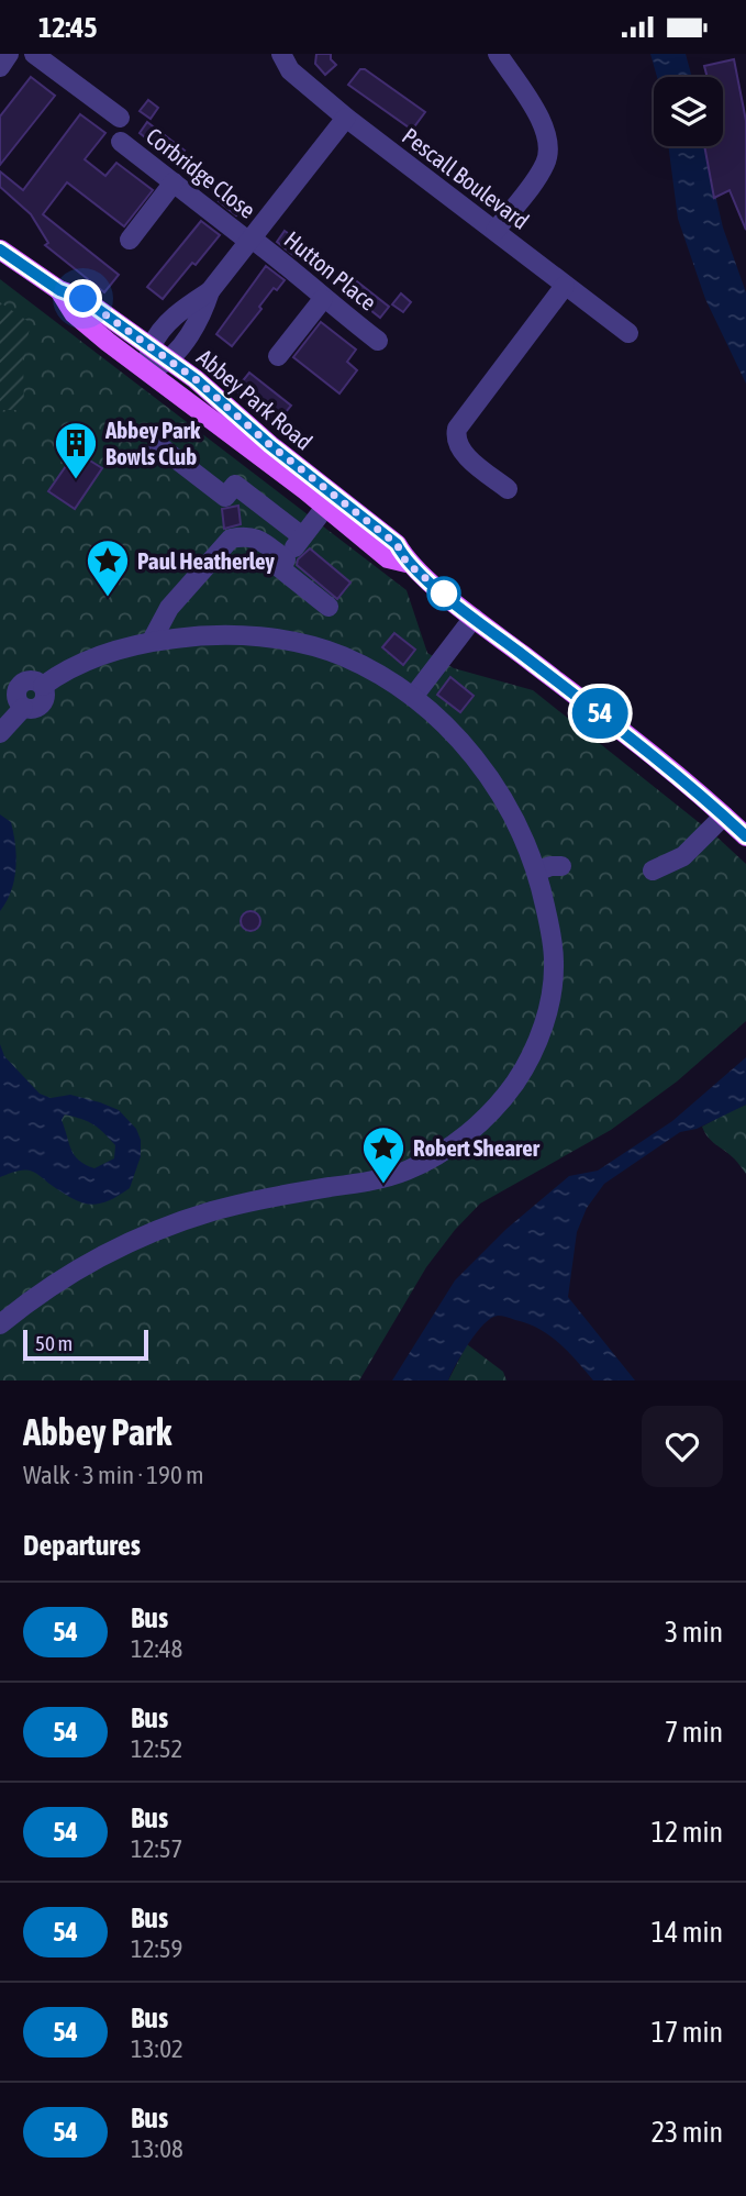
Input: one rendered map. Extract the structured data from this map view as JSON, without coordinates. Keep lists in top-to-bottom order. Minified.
{"streets":{"main road":["Abbey Park Road"],"street":["Corbridge Close","Pescall Boulevard","Hutton Place"]},"crossings":[["Corbridge Close","Hutton Place"]],"places":{"building":["Abbey Park Bowls Club"],"place":["Paul Heatherley","Robert Shearer"]},"lines":["bus line 54"],"scale_bar":"50 m","page":{"status":"12:45","on_map":"54","scale":"50 m","heading":[["Abbey Park","Walk · 3 min · 190 m"],"Departures"],"list":[{"mark":"54","name":"Bus","note":"12:48","value":"3 min"},{"mark":"54","name":"Bus","note":"12:52","value":"7 min"},{"mark":"54","name":"Bus","note":"12:57","value":"12 min"},{"mark":"54","name":"Bus","note":"12:59","value":"14 min"},{"mark":"54","name":"Bus","note":"13:02","value":"17 min"},{"mark":"54","name":"Bus","note":"13:08","value":"23 min"}]}}
